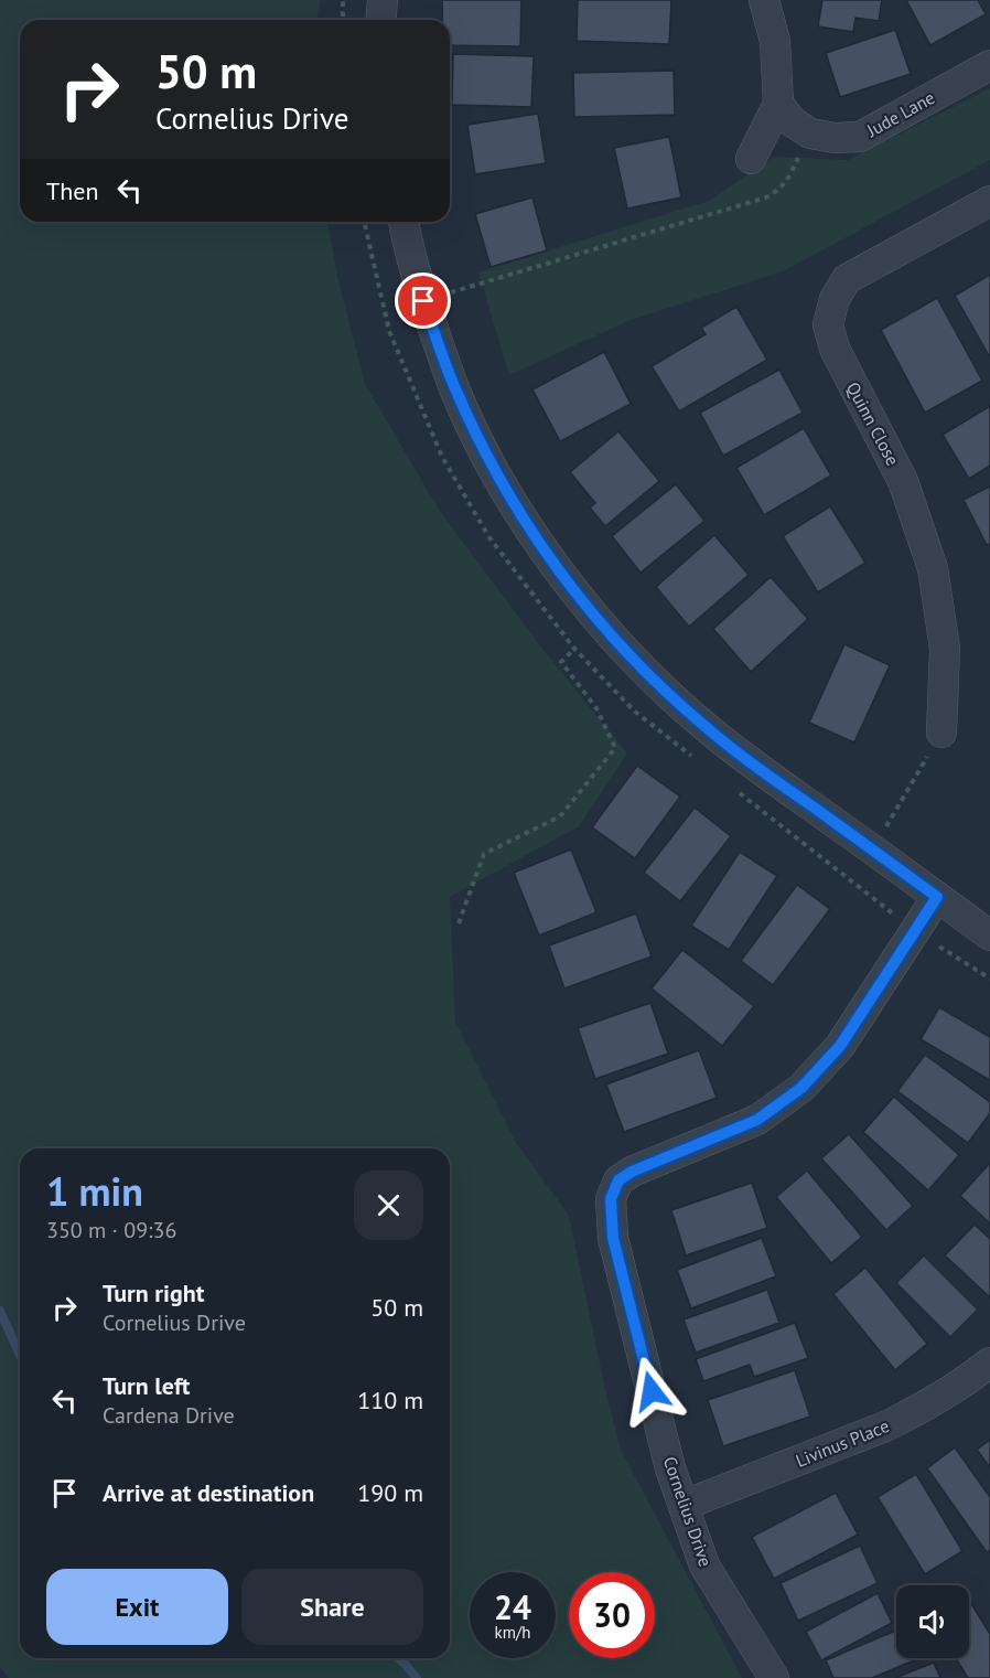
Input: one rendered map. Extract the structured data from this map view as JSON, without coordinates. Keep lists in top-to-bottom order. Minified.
{"streets":{"street":["Jude Lane","Quinn Close","Livinus Place","Cornelius Drive"]},"crossings":[["Livinus Place","Cornelius Drive"]],"page":{"turn":["50 m","Cornelius Drive"],"then":"Then","heading":["1 min","350 m · 09:36"],"list":[{"name":"Turn right","note":"Cornelius Drive","value":"50 m"},{"name":"Turn left","note":"Cardena Drive","value":"110 m"},{"name":"Arrive at destination","value":"190 m"}],"buttons":["Exit","Share"],"speed":"24 km/h","limit":"30"}}
